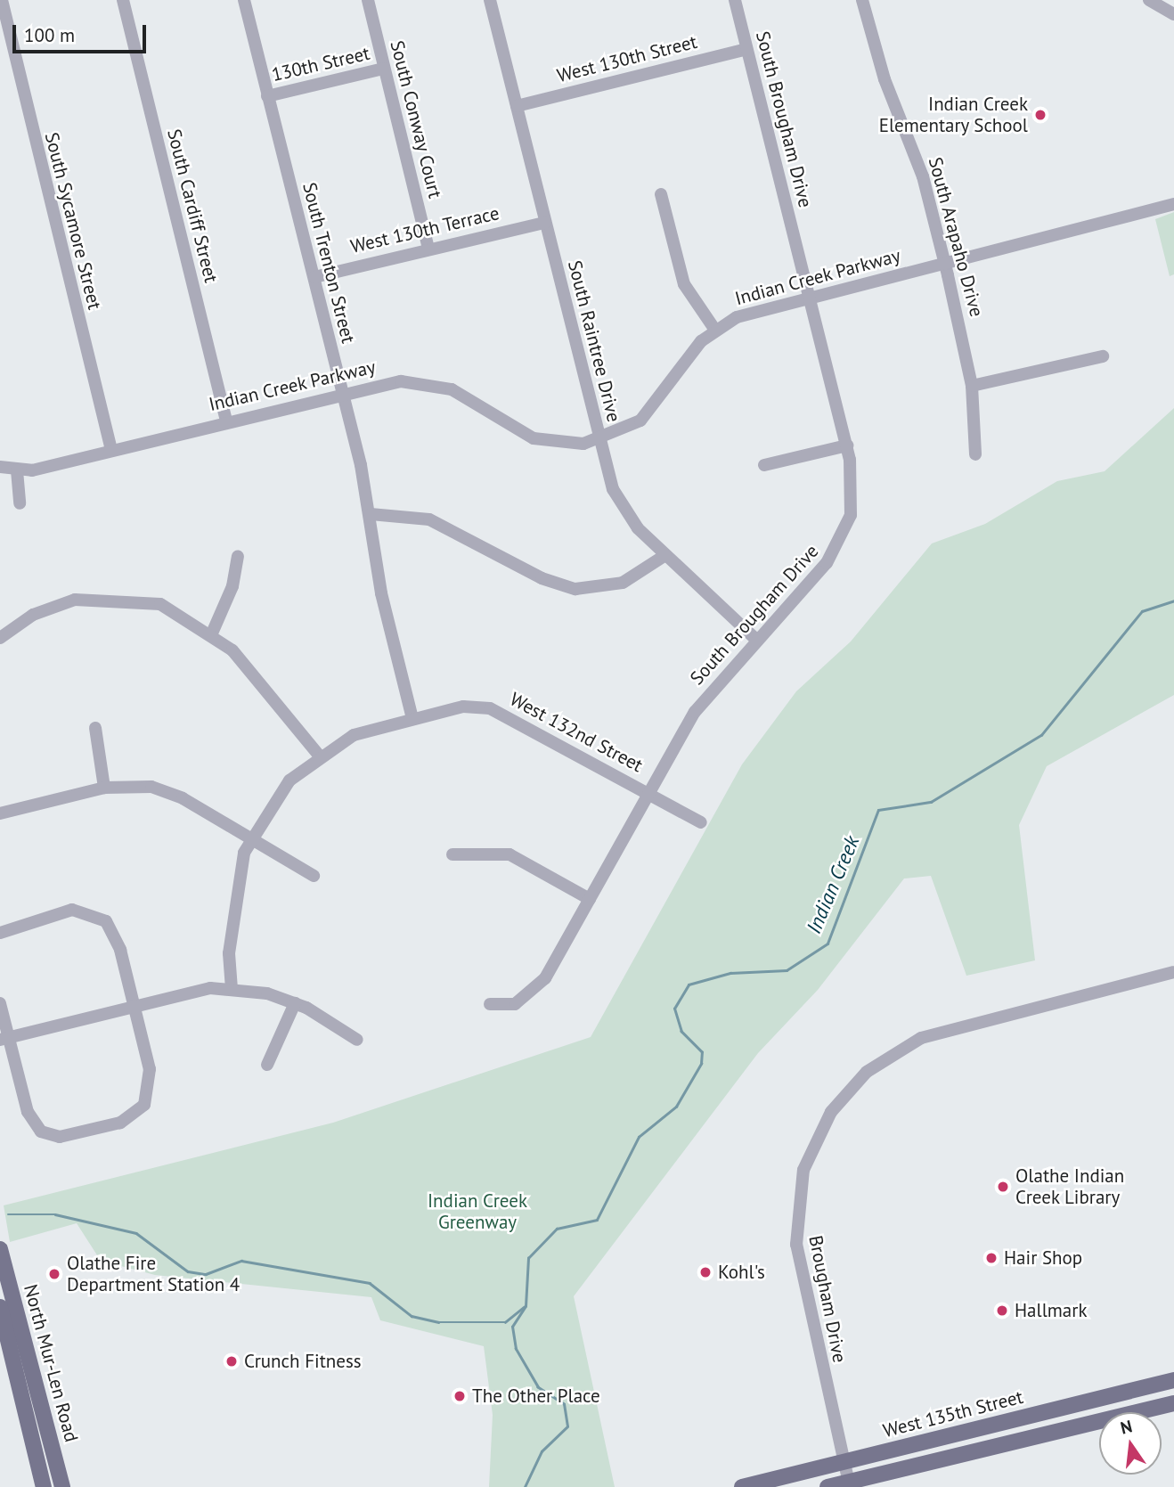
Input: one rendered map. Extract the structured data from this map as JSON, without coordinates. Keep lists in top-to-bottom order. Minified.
{"streets":{"main road":["North Mur-Len Road","West 135th Street"],"street":["West 130th Street","130th Street","South Conway Court","South Brougham Drive","South Cardiff Street","South Sycamore Street","West 130th Terrace","South Arapaho Drive","South Trenton Street","Indian Creek Parkway","South Raintree Drive","West 132nd Street","Brougham Drive"]},"crossings":[["West 130th Street","South Brougham Drive"],["West 130th Street","South Raintree Drive"],["130th Street","South Conway Court"],["130th Street","South Trenton Street"],["South Conway Court","West 130th Terrace"],["South Brougham Drive","Indian Creek Parkway"],["South Brougham Drive","South Raintree Drive"],["South Brougham Drive","West 132nd Street"],["South Cardiff Street","Indian Creek Parkway"],["South Sycamore Street","Indian Creek Parkway"],["West 130th Terrace","South Trenton Street"],["West 130th Terrace","South Raintree Drive"],["South Arapaho Drive","Indian Creek Parkway"],["South Trenton Street","Indian Creek Parkway"],["South Trenton Street","West 132nd Street"],["Indian Creek Parkway","South Raintree Drive"],["Brougham Drive","West 135th Street"]],"water":["Indian Creek"],"parks":["Indian Creek Greenway"],"places":["Indian Creek Elementary School","Olathe Indian Creek Library","Hair Shop","Kohl's","Olathe Fire Department Station 4","Hallmark","Crunch Fitness","The Other Place"],"scale_bar":"100 m","north":"top"}
